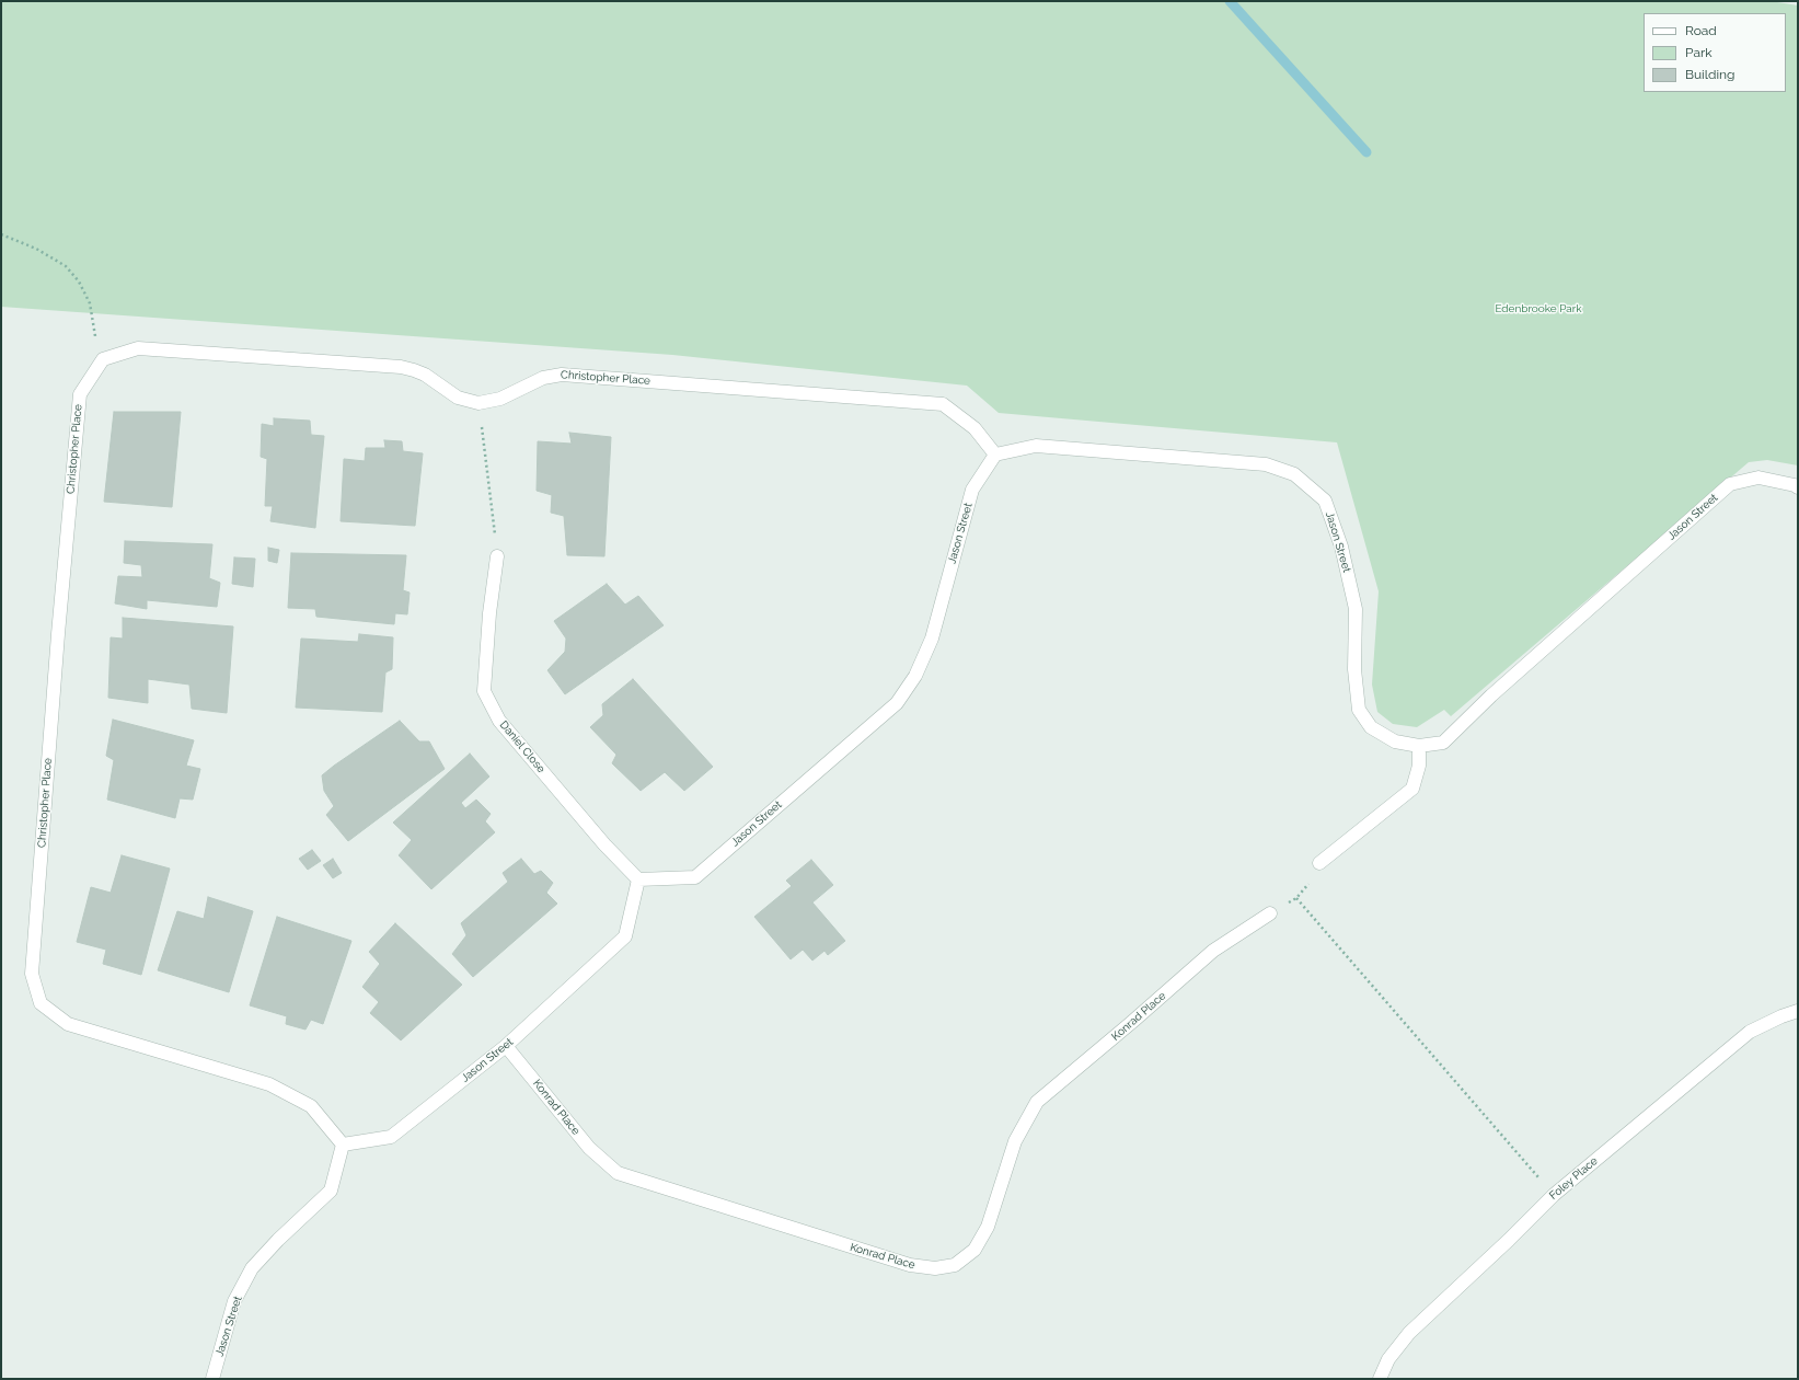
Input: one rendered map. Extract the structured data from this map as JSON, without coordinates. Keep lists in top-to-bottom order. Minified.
{"streets":{"street":["Christopher Place","Jason Street","Daniel Close","Konrad Place","Foley Place"]},"crossings":[["Christopher Place","Jason Street"],["Jason Street","Daniel Close"],["Jason Street","Konrad Place"]],"parks":["Edenbrooke Park"],"legend":["Road","Park","Building"]}
